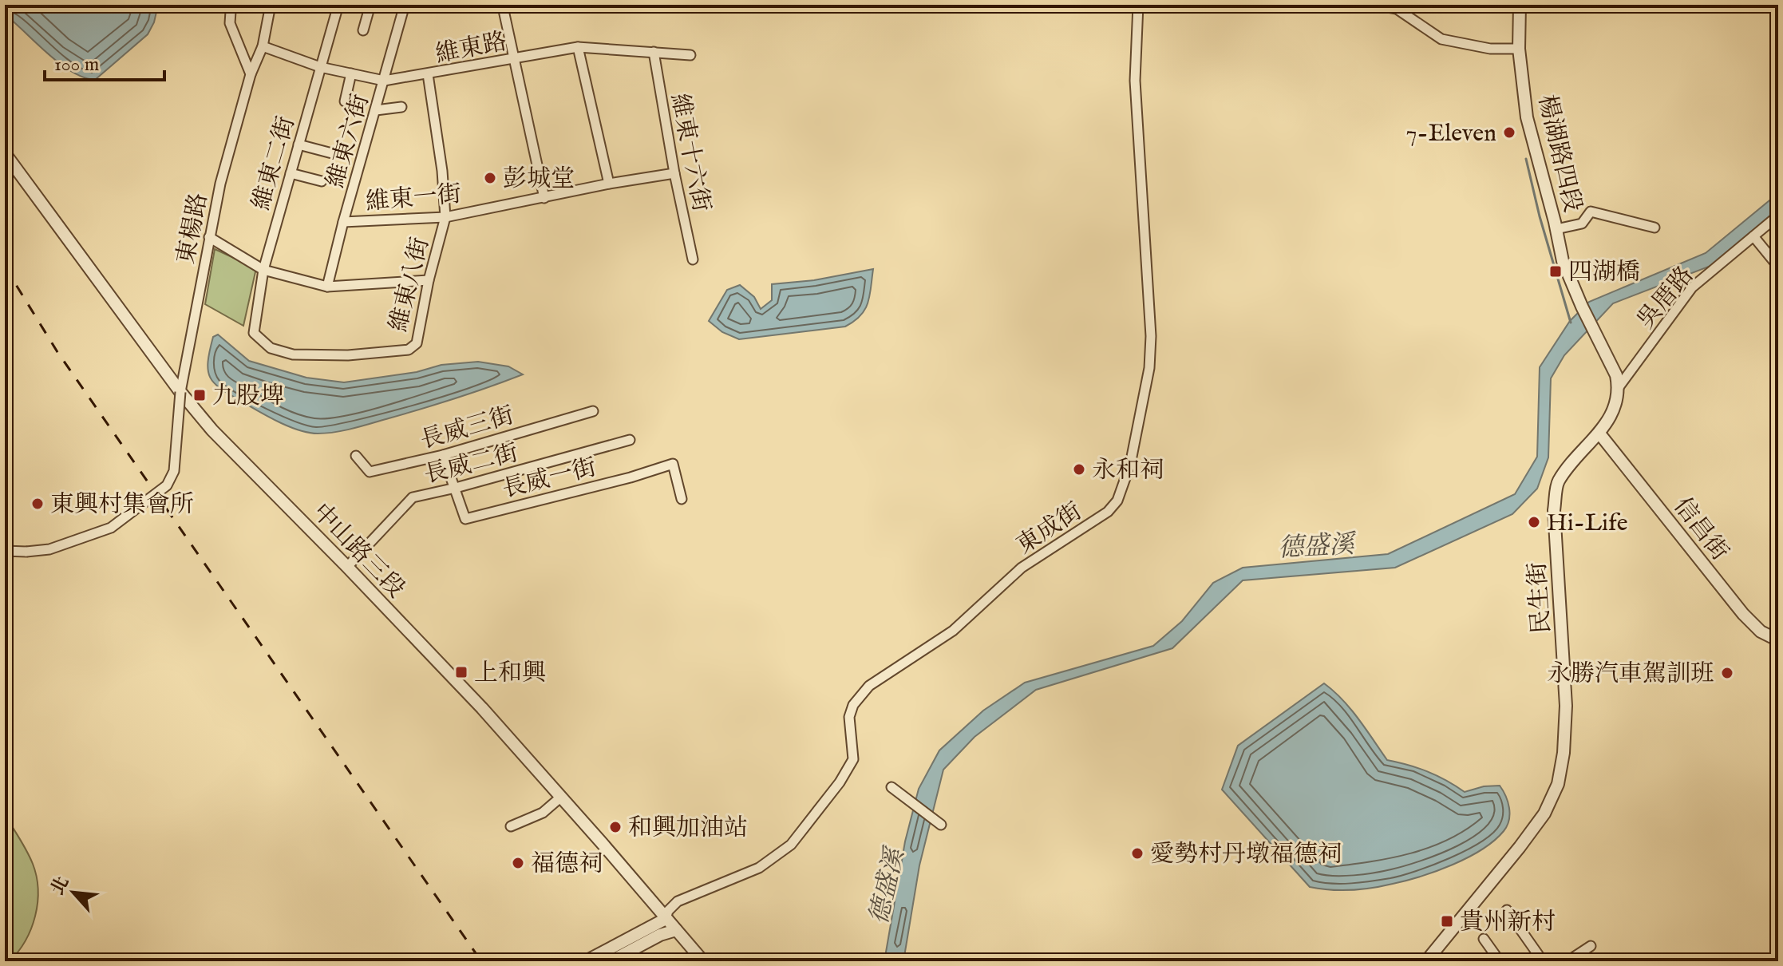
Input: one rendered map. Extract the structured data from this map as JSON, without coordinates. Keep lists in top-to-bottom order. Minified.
{"streets":{"street":["維東路","維東六街","維東十六街","楊湖路四段","維東二街","維東一街","東楊路","維東八街","吳厝路","長威三街","長威二街","長威一街","東成街","信昌街","中山路三段","民生街"]},"crossings":[["維東路","維東六街"],["維東路","維東十六街"],["維東路","維東二街"],["維東路","東楊路"],["維東路","維東八街"],["維東六街","維東一街"],["維東十六街","維東一街"],["楊湖路四段","吳厝路"],["楊湖路四段","民生街"],["維東二街","維東八街"],["維東一街","維東八街"],["東楊路","中山路三段"],["吳厝路","民生街"],["長威三街","長威一街"],["長威二街","長威一街"],["長威二街","中山路三段"],["東成街","中山路三段"],["信昌街","民生街"]],"water":["德盛溪"],"places":{"other":["7-Eleven","彭城堂","永和祠","東興村集會所","Hi-Life","永勝汽車駕訓班","和興加油站","愛勢村丹墩福德祠","福德祠"],"transit":["四湖橋","九股埤","上和興","貴州新村"]},"scale_bar":"100 m","north":"top left"}
